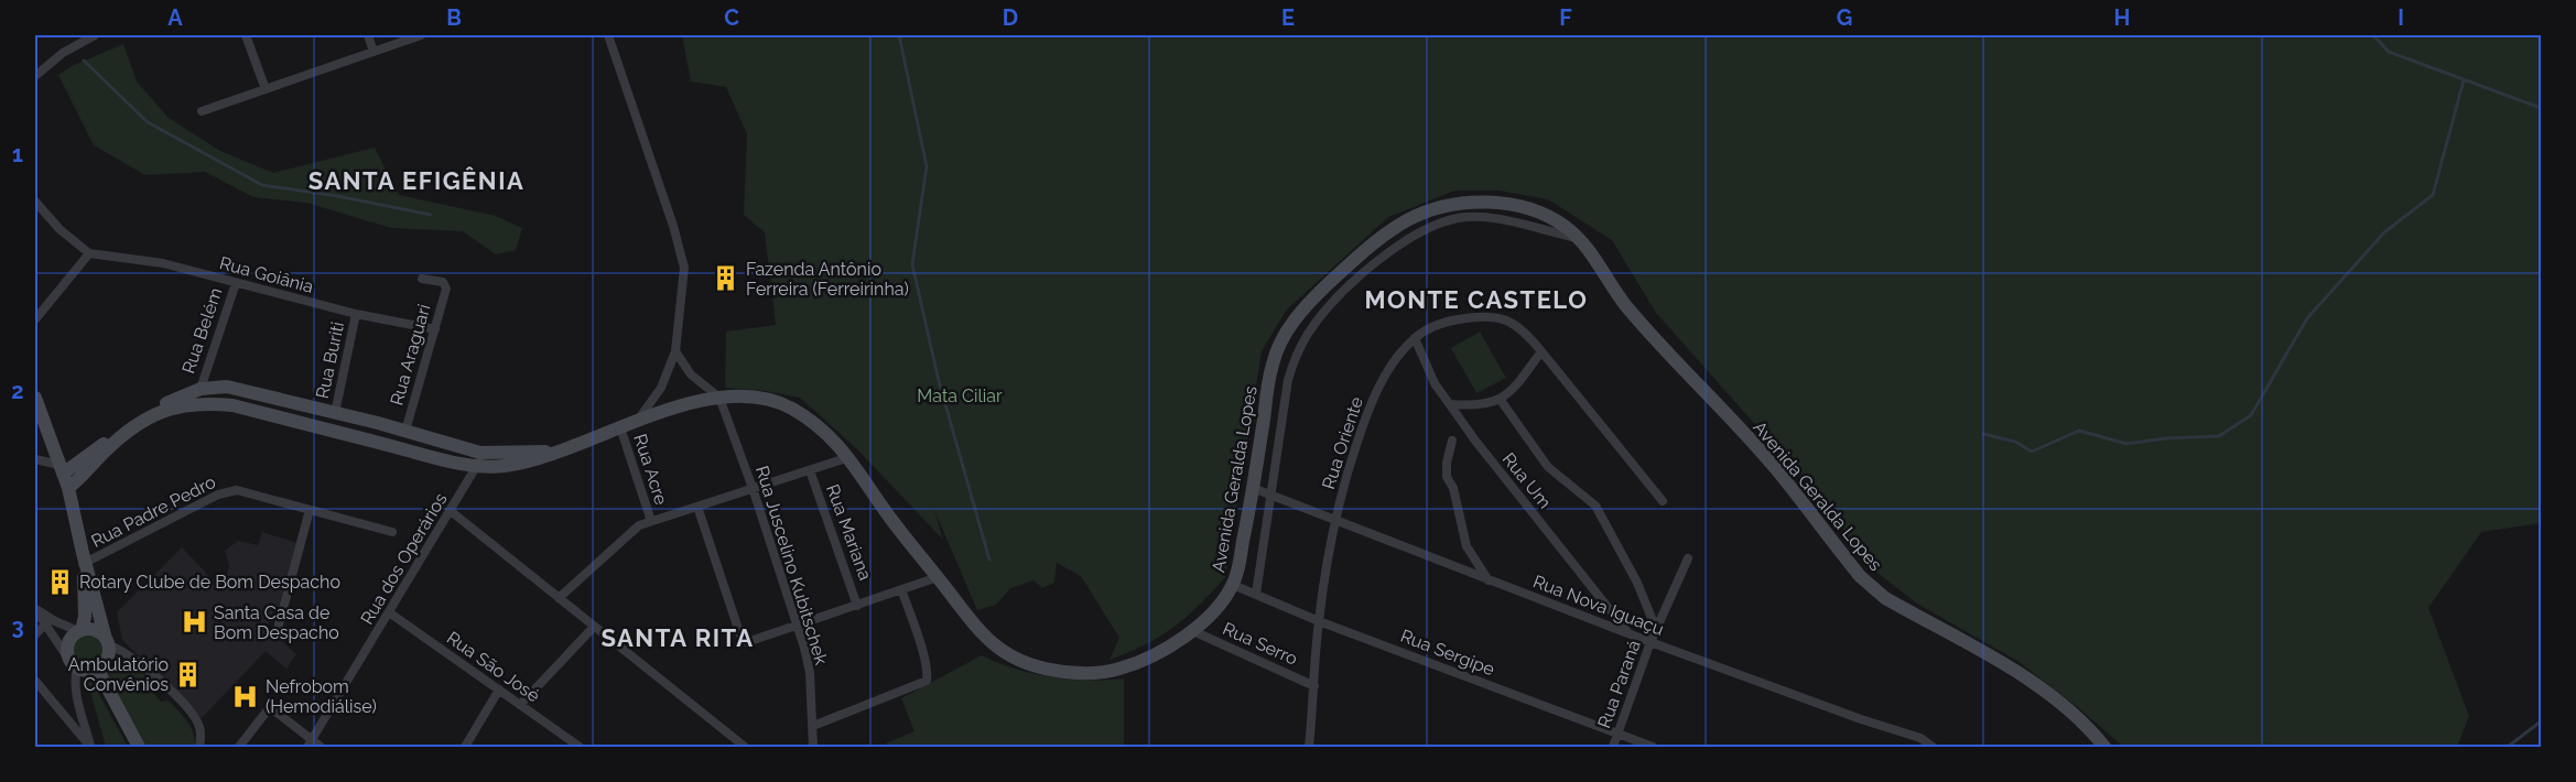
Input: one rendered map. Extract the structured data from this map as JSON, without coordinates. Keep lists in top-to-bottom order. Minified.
{"streets":{"main road":["Avenida Geralda Lopes"],"street":["Rua Goiânia","Rua Belém","Rua Araguari","Rua Buriti","Rua Oriente","Rua Acre","Rua Um","Rua Padre Pedro","Rua Mariana","Rua dos Operários","Rua Juscelino Kubitschek","Rua Nova Iguaçu","Rua Serro","Rua Sergipe","Rua São José","Rua Paraná"]},"crossings":[["Rua Goiânia","Rua Belém"],["Rua Goiânia","Rua Araguari"],["Rua Goiânia","Rua Buriti"],["Rua Oriente","Rua Um"],["Rua Oriente","Rua Nova Iguaçu"],["Rua Oriente","Rua Serro"],["Rua Oriente","Rua Sergipe"],["Rua Acre","Avenida Geralda Lopes"],["Avenida Geralda Lopes","Rua dos Operários"],["Avenida Geralda Lopes","Rua Juscelino Kubitschek"],["Avenida Geralda Lopes","Rua Nova Iguaçu"],["Avenida Geralda Lopes","Rua Serro"],["Avenida Geralda Lopes","Rua Sergipe"],["Rua Um","Rua Nova Iguaçu"],["Rua dos Operários","Rua São José"],["Rua Nova Iguaçu","Rua Paraná"],["Rua Sergipe","Rua Paraná"]],"districts":["SANTA EFIGÊNIA","MONTE CASTELO","SANTA RITA"],"parks":["Mata Ciliar"],"places":{"building":["Fazenda Antônio Ferreira (Ferreirinha)","Rotary Clube de Bom Despacho","Ambulatório Convênios"],"hospital":["Santa Casa de Bom Despacho","Nefrobom (Hemodiálise)"]},"grid":{"columns":["A","B","C","D","E","F","G","H","I"],"rows":["1","2","3"]}}
